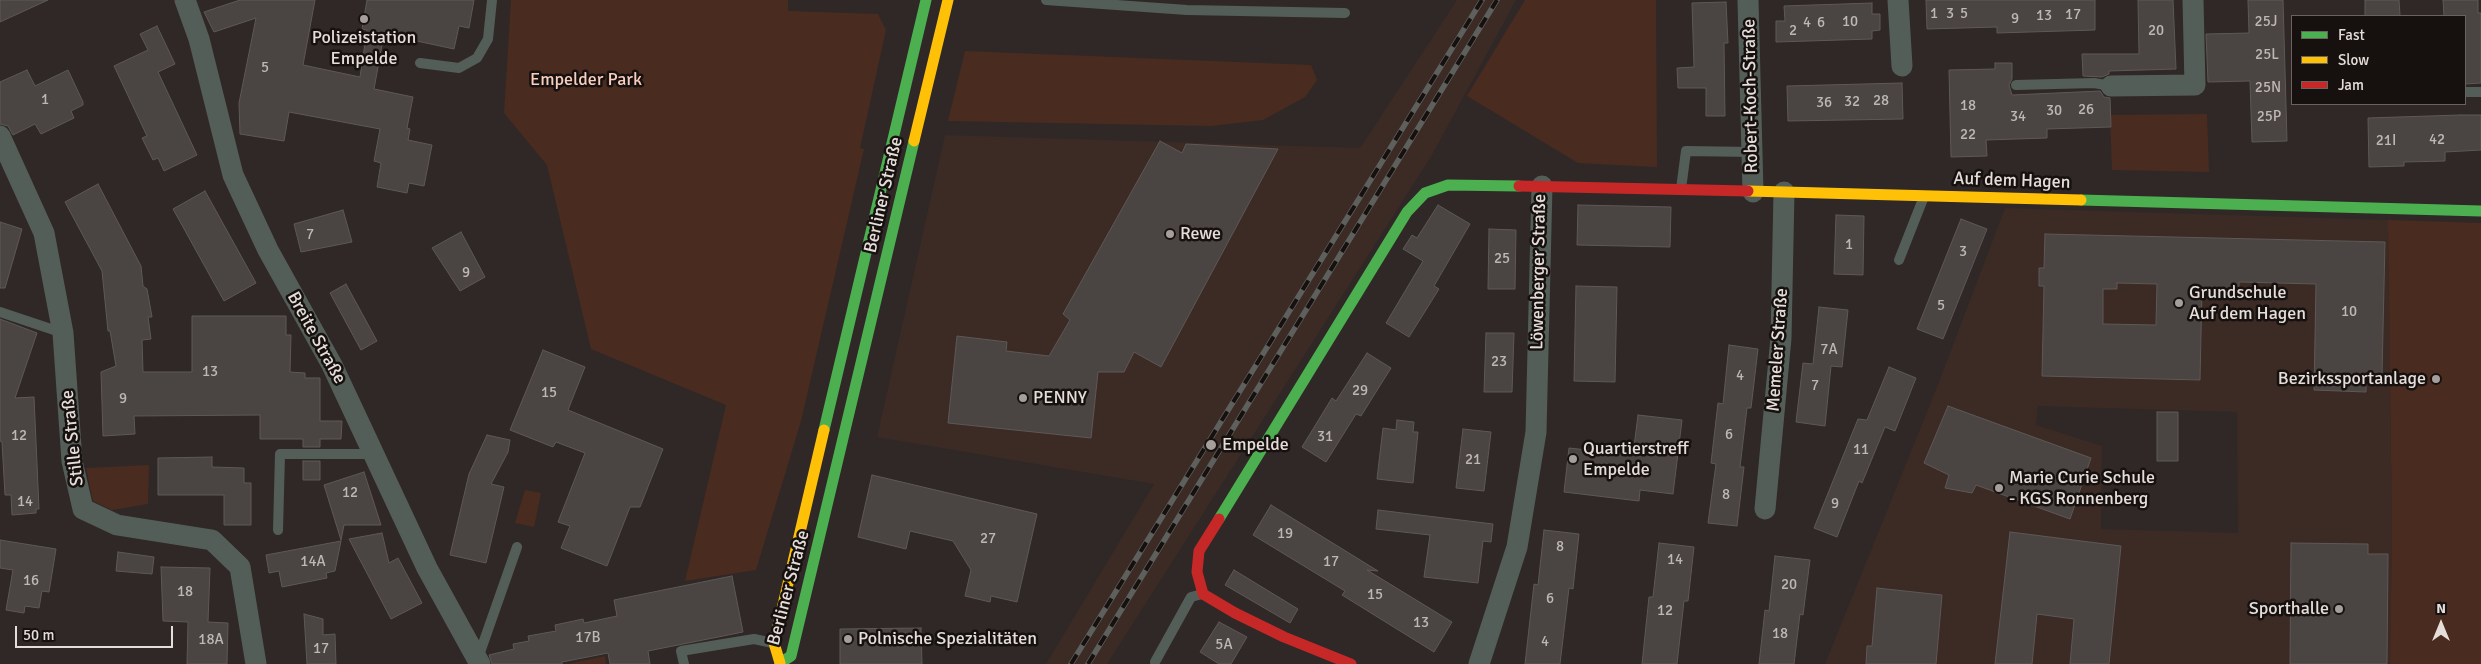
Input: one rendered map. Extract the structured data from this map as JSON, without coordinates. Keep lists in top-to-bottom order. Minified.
{"streets":{"street":["Robert-Koch-Straße","Auf dem Hagen","Berliner Straße","Löwenberger Straße","Breite Straße","Memeler Straße","Stille Straße"]},"crossings":[["Robert-Koch-Straße","Auf dem Hagen"],["Auf dem Hagen","Löwenberger Straße"],["Auf dem Hagen","Memeler Straße"]],"parks":["Empelder Park"],"places":["Polizeistation Empelde","Rewe","Grundschule Auf dem Hagen","Bezirkssportanlage","PENNY","Empelde","Quartierstreff Empelde","Marie Curie Schule - KGS Ronnenberg","Sporthalle","Polnische Spezialitäten"],"house_numbers":["1","3","5","17","13","9","10","25J","4","6","2","20","25L","5","25N","1","28","32","36","18","26","30","34","25P","22","42","21I","7","1","3","25","9","5","10","7A","23","13","4","7","29","15","9","6","12","31","11","21","12","8","14","9","19","27","8","14","14A","17","16","20","18","15","6","12","13","18","17B","18A","4","5A","17"],"legend":["Fast","Slow","Jam"],"scale_bar":"50 m","north":"top"}
